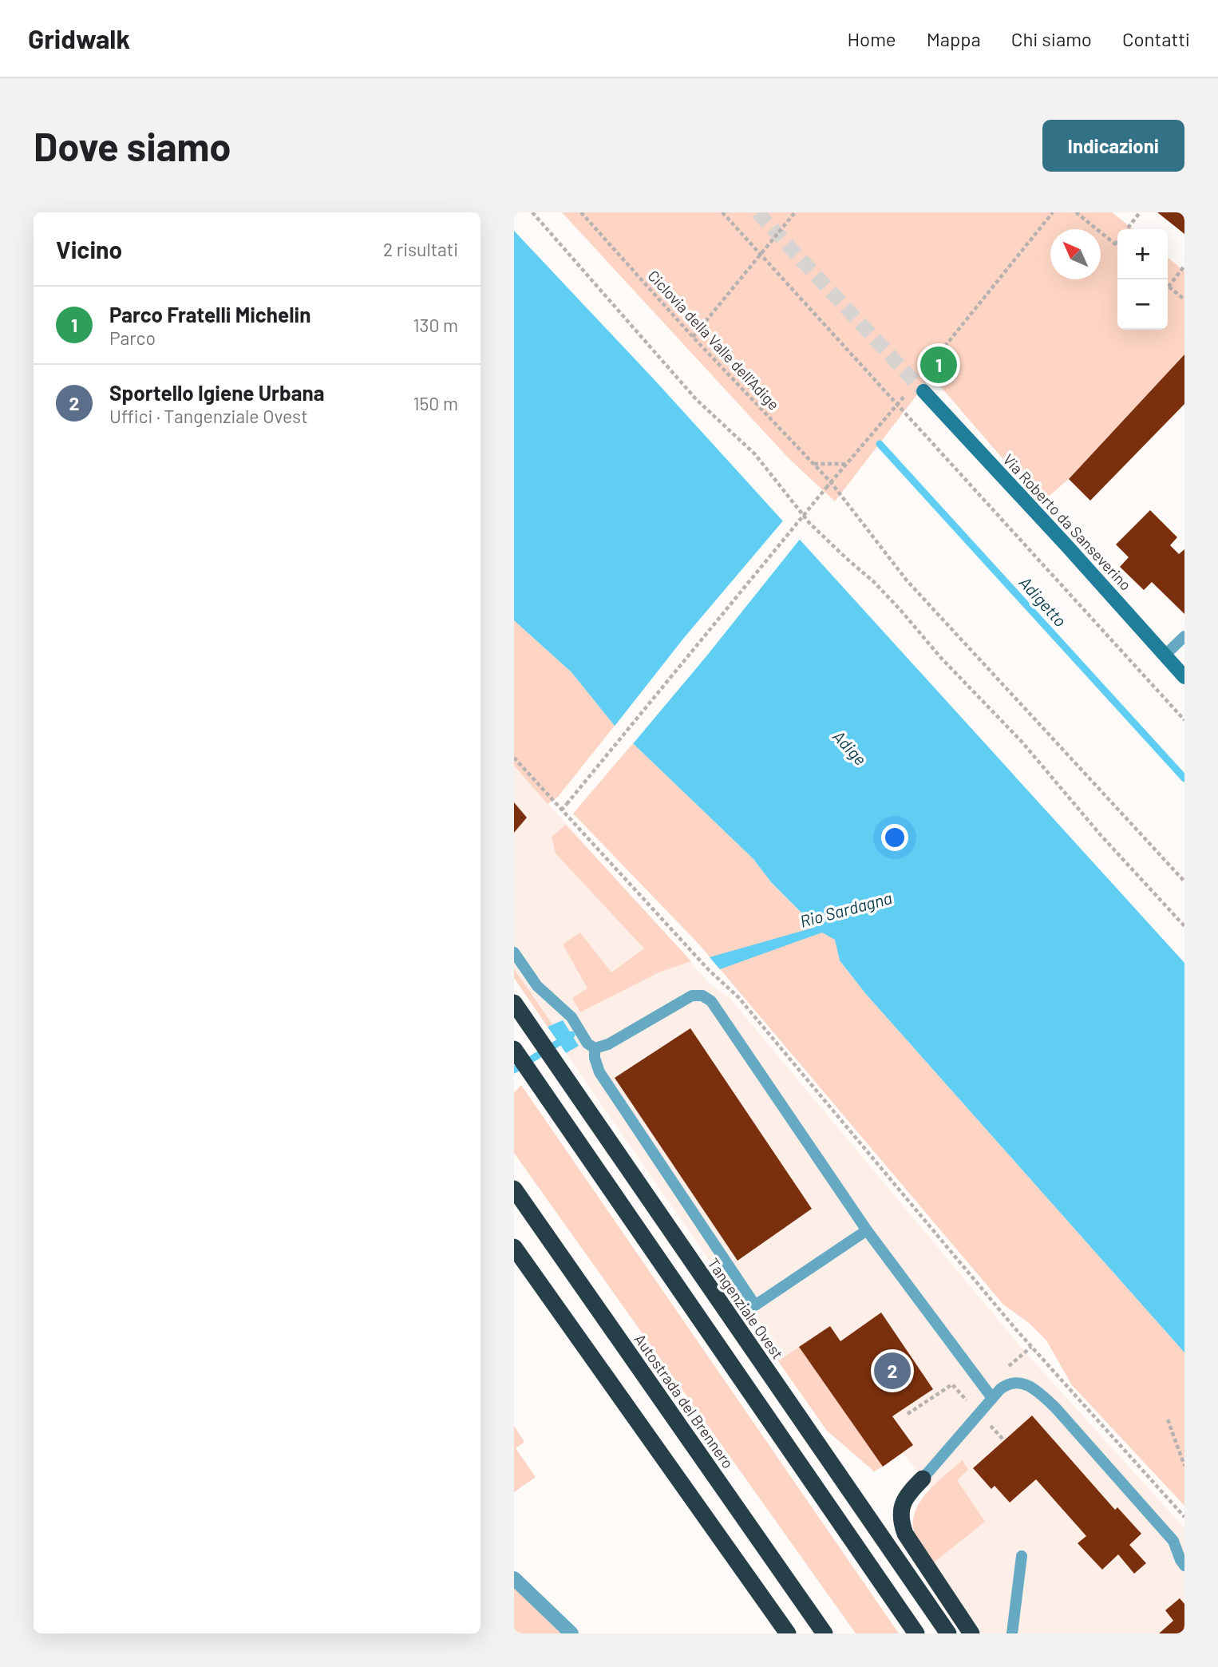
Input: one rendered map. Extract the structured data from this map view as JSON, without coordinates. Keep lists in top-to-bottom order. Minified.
{"streets":{"highway":["Tangenziale Ovest","Autostrada del Brennero"],"street":["Via Roberto da Sanseverino"],"path":["Ciclovia della Valle dell'Adige"]},"water":["Adigetto","Adige","Rio Sardagna"],"north":"top left","page":{"header":"Gridwalk","nav":["Home","Mappa","Chi siamo","Contatti"],"buttons":"Indicazioni","title":"Dove siamo","heading":["Vicino","2 risultati"],"map_buttons":["+","−"],"list":[{"mark":"1","name":"Parco Fratelli Michelin","note":"Parco","value":"130 m"},{"mark":"2","name":"Sportello Igiene Urbana","note":"Uffici · Tangenziale Ovest","value":"150 m"}],"pins":["1","2"]}}
